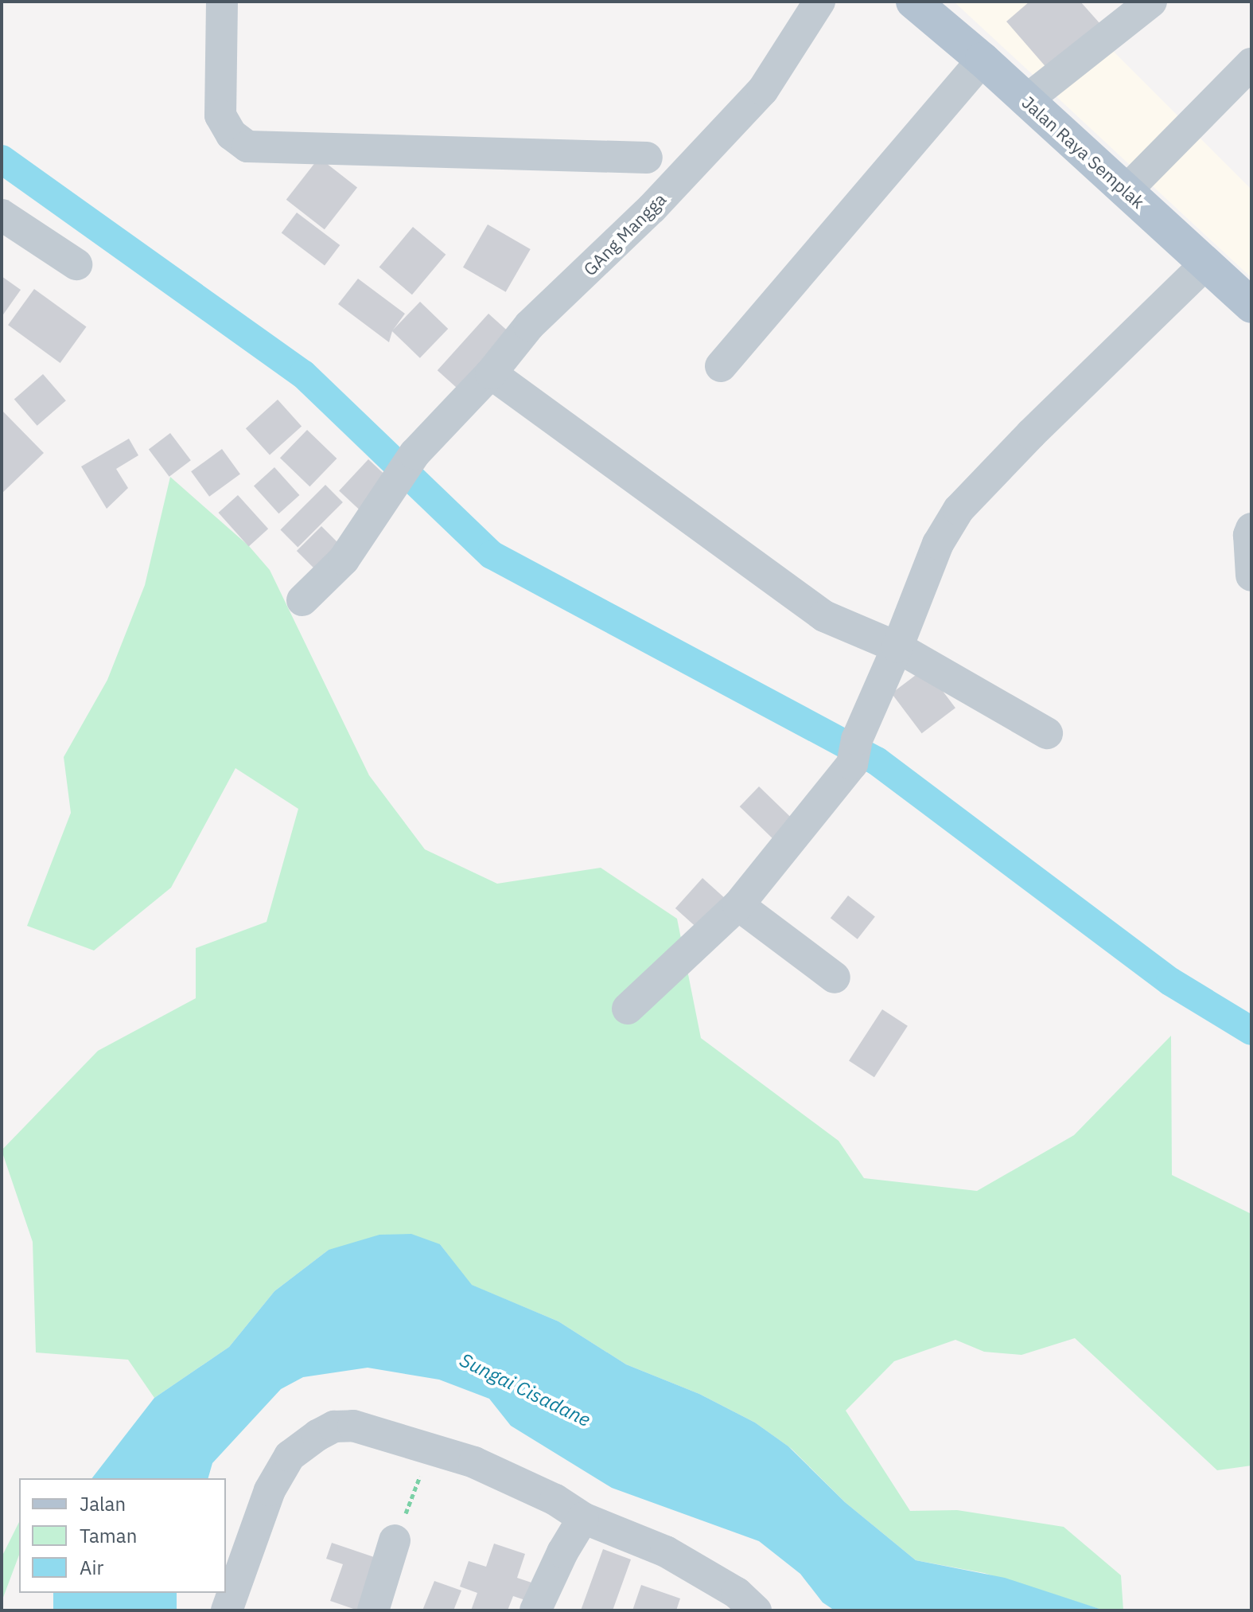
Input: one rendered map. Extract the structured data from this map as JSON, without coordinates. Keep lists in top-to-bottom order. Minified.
{"streets":{"main road":["Jalan Raya Semplak"],"street":["GAng Mangga"]},"water":["Sungai Cisadane"],"legend":["Jalan","Taman","Air"]}
